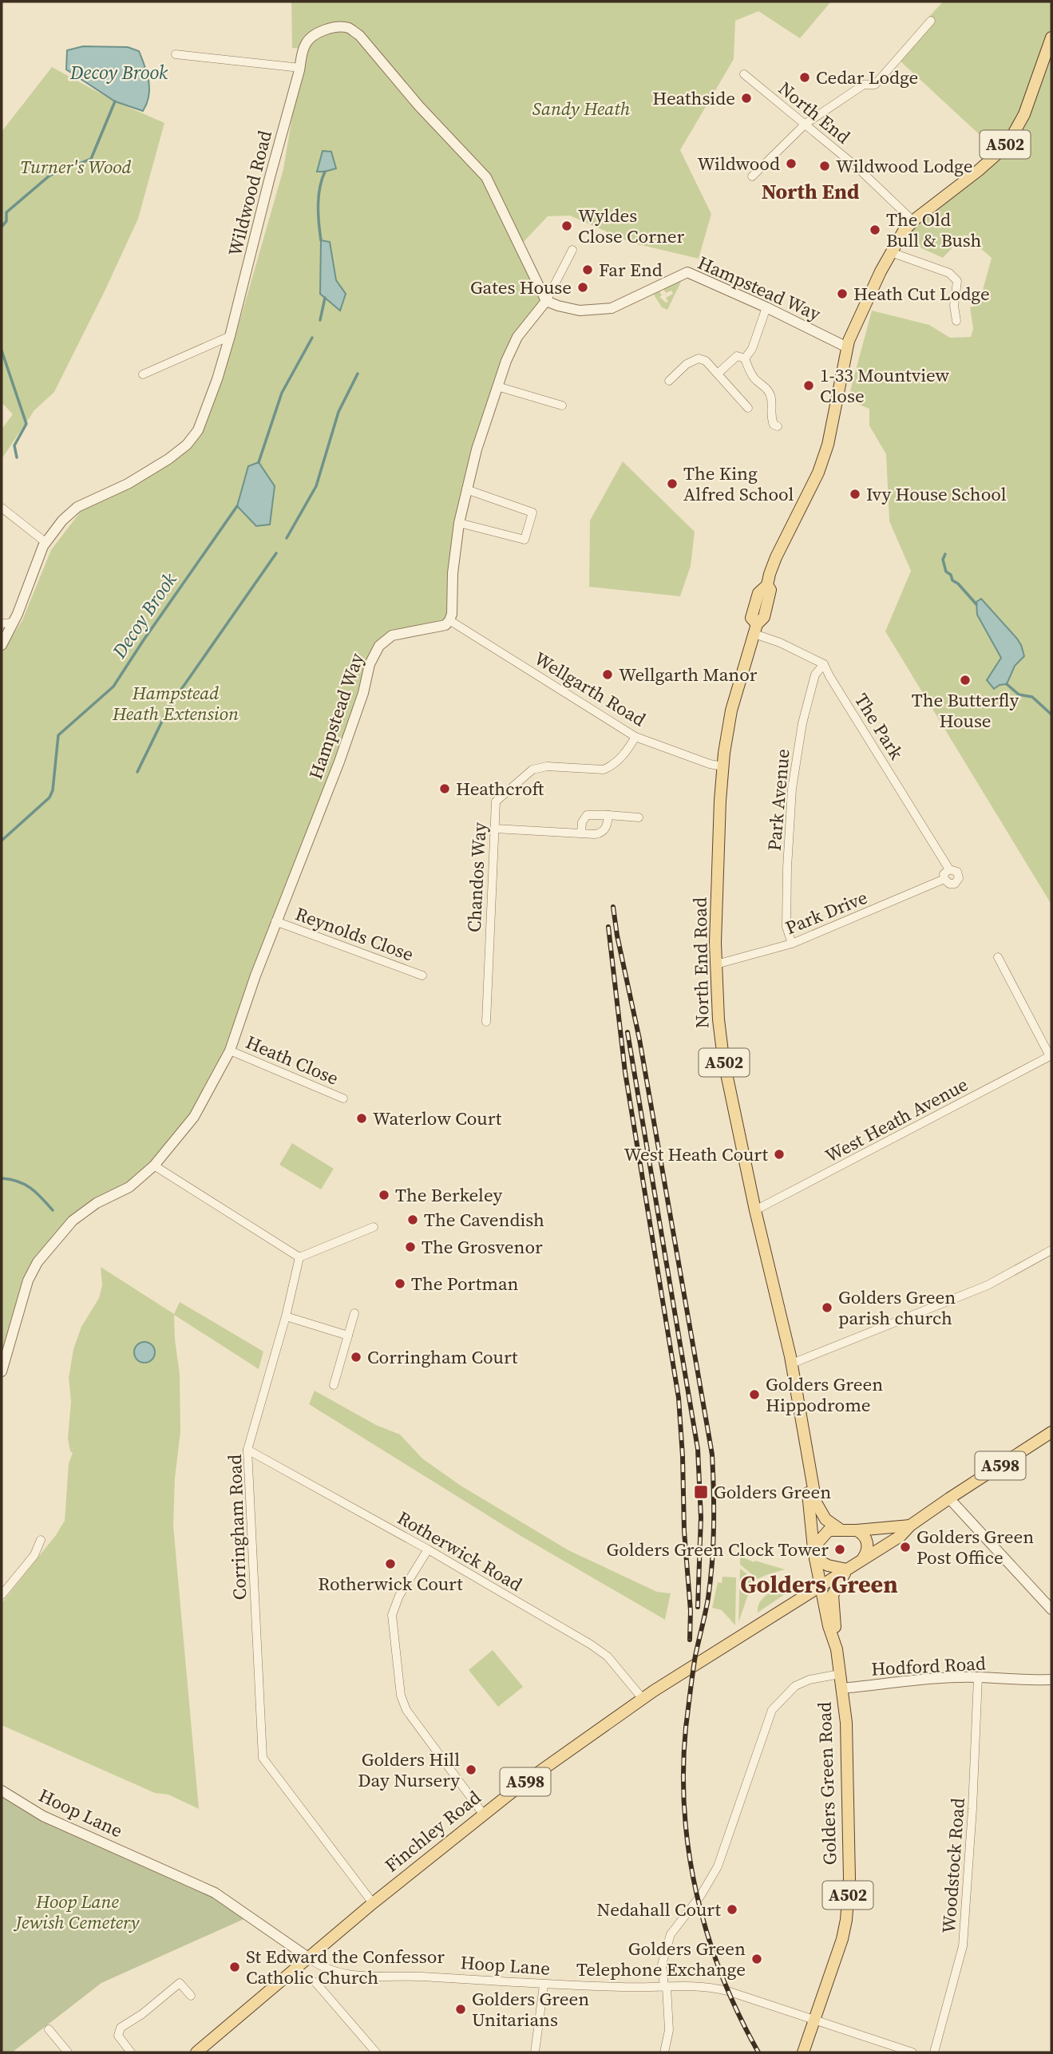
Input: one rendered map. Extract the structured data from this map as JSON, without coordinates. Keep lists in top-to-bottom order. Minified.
{"streets":{"main road":["A502","North End Road","A598","Golders Green Road","Finchley Road"],"street":["North End","Wildwood Road","Hampstead Way","Wellgarth Road","The Park","Park Avenue","Chandos Way","Park Drive","Reynolds Close","Heath Close","West Heath Avenue","Corringham Road","Rotherwick Road","Hodford Road","Hoop Lane","Woodstock Road"]},"crossings":[["North End","A502"],["A502","Hampstead Way"],["A502","North End Road"],["A502","Golders Green Road"],["A502","Finchley Road"],["Wildwood Road","Hampstead Way"],["Hampstead Way","Wellgarth Road"],["Hampstead Way","Reynolds Close"],["Hampstead Way","North End Road"],["Hampstead Way","Heath Close"],["Wellgarth Road","Chandos Way"],["Wellgarth Road","North End Road"],["The Park","Park Avenue"],["The Park","Park Drive"],["Park Avenue","Park Drive"],["Park Drive","North End Road"],["North End Road","West Heath Avenue"],["North End Road","Golders Green Road"],["North End Road","Finchley Road"],["Corringham Road","Rotherwick Road"],["Corringham Road","Finchley Road"],["Rotherwick Road","Finchley Road"],["Hodford Road","Golders Green Road"],["Hodford Road","Woodstock Road"],["Golders Green Road","Hoop Lane"],["Golders Green Road","Finchley Road"],["Hoop Lane","Finchley Road"]],"districts":["North End","Golders Green"],"water":["Decoy Brook"],"parks":["Sandy Heath","Turner's Wood","Hampstead Heath Extension","Hoop Lane Jewish Cemetery"],"places":{"other":["Cedar Lodge","Heathside","Wildwood","Wildwood Lodge","Wyldes Close Corner","The Old Bull & Bush","Far End","Gates House","Heath Cut Lodge","1-33 Mountview Close","The King Alfred School","Ivy House School","Wellgarth Manor","The Butterfly House","Heathcroft","Waterlow Court","West Heath Court","The Berkeley","The Cavendish","The Grosvenor","The Portman","Golders Green parish church","Corringham Court","Golders Green Hippodrome","Golders Green Post Office","Golders Green Clock Tower","Rotherwick Court","Golders Hill Day Nursery","Nedahall Court","Golders Green Telephone Exchange","St Edward the Confessor Catholic Church","Golders Green Unitarians"],"transit":["Golders Green"]}}
